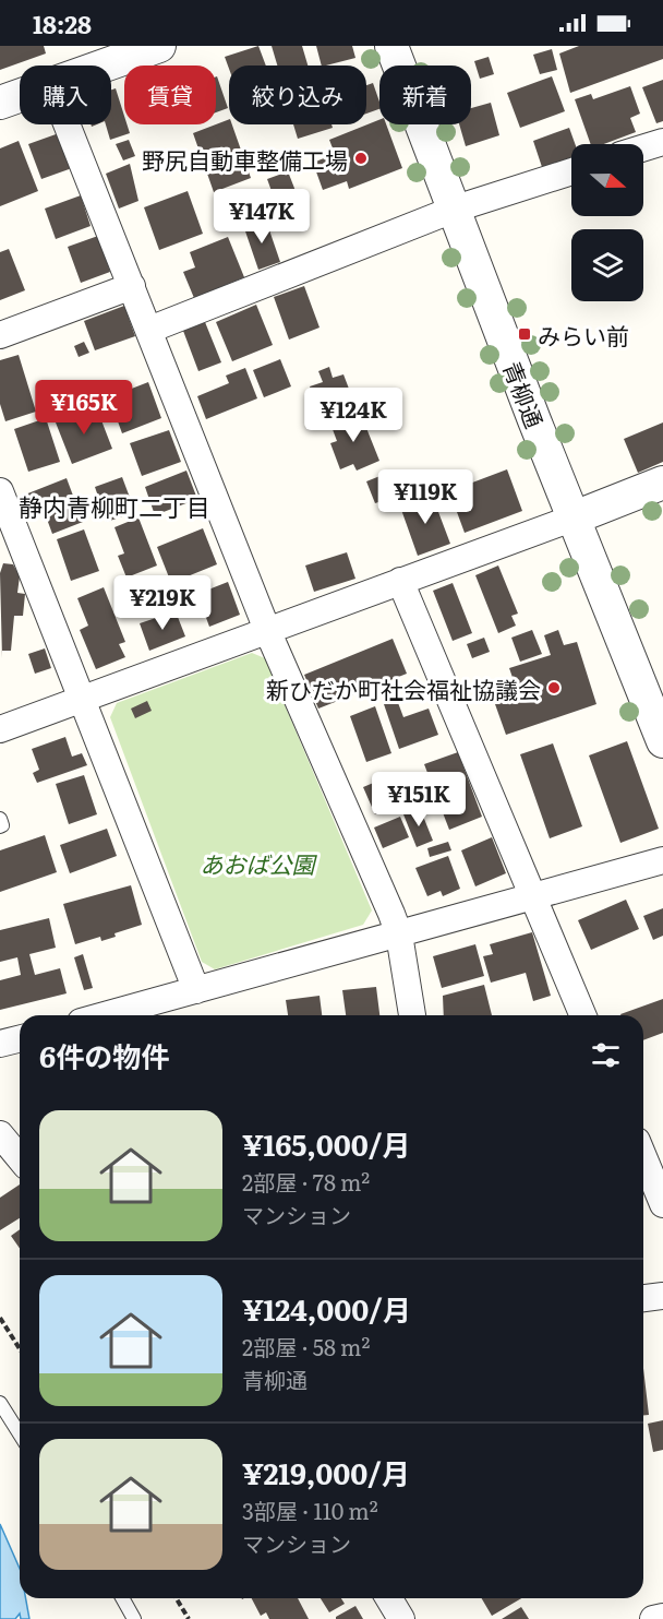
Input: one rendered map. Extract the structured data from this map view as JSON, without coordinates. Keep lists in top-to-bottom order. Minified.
{"streets":{"street":["青柳通"]},"districts":["静内青柳町二丁目"],"parks":["あおば公園"],"places":{"other":["野尻自動車整備工場","新ひだか町社会福祉協議会"],"transit":["みらい前"]},"north":"right","page":{"status":"18:28","chip":["購入","賃貸","絞り込み","新着"],"price":["¥147K","¥165K","¥124K","¥119K","¥219K","¥151K"],"heading":"6件の物件","list":[{"name":"¥165,000/月","note":"2部屋 · 78 m² · マンション"},{"name":"¥124,000/月","note":"2部屋 · 58 m² · 青柳通"},{"name":"¥219,000/月","note":"3部屋 · 110 m² · マンション"}]}}
